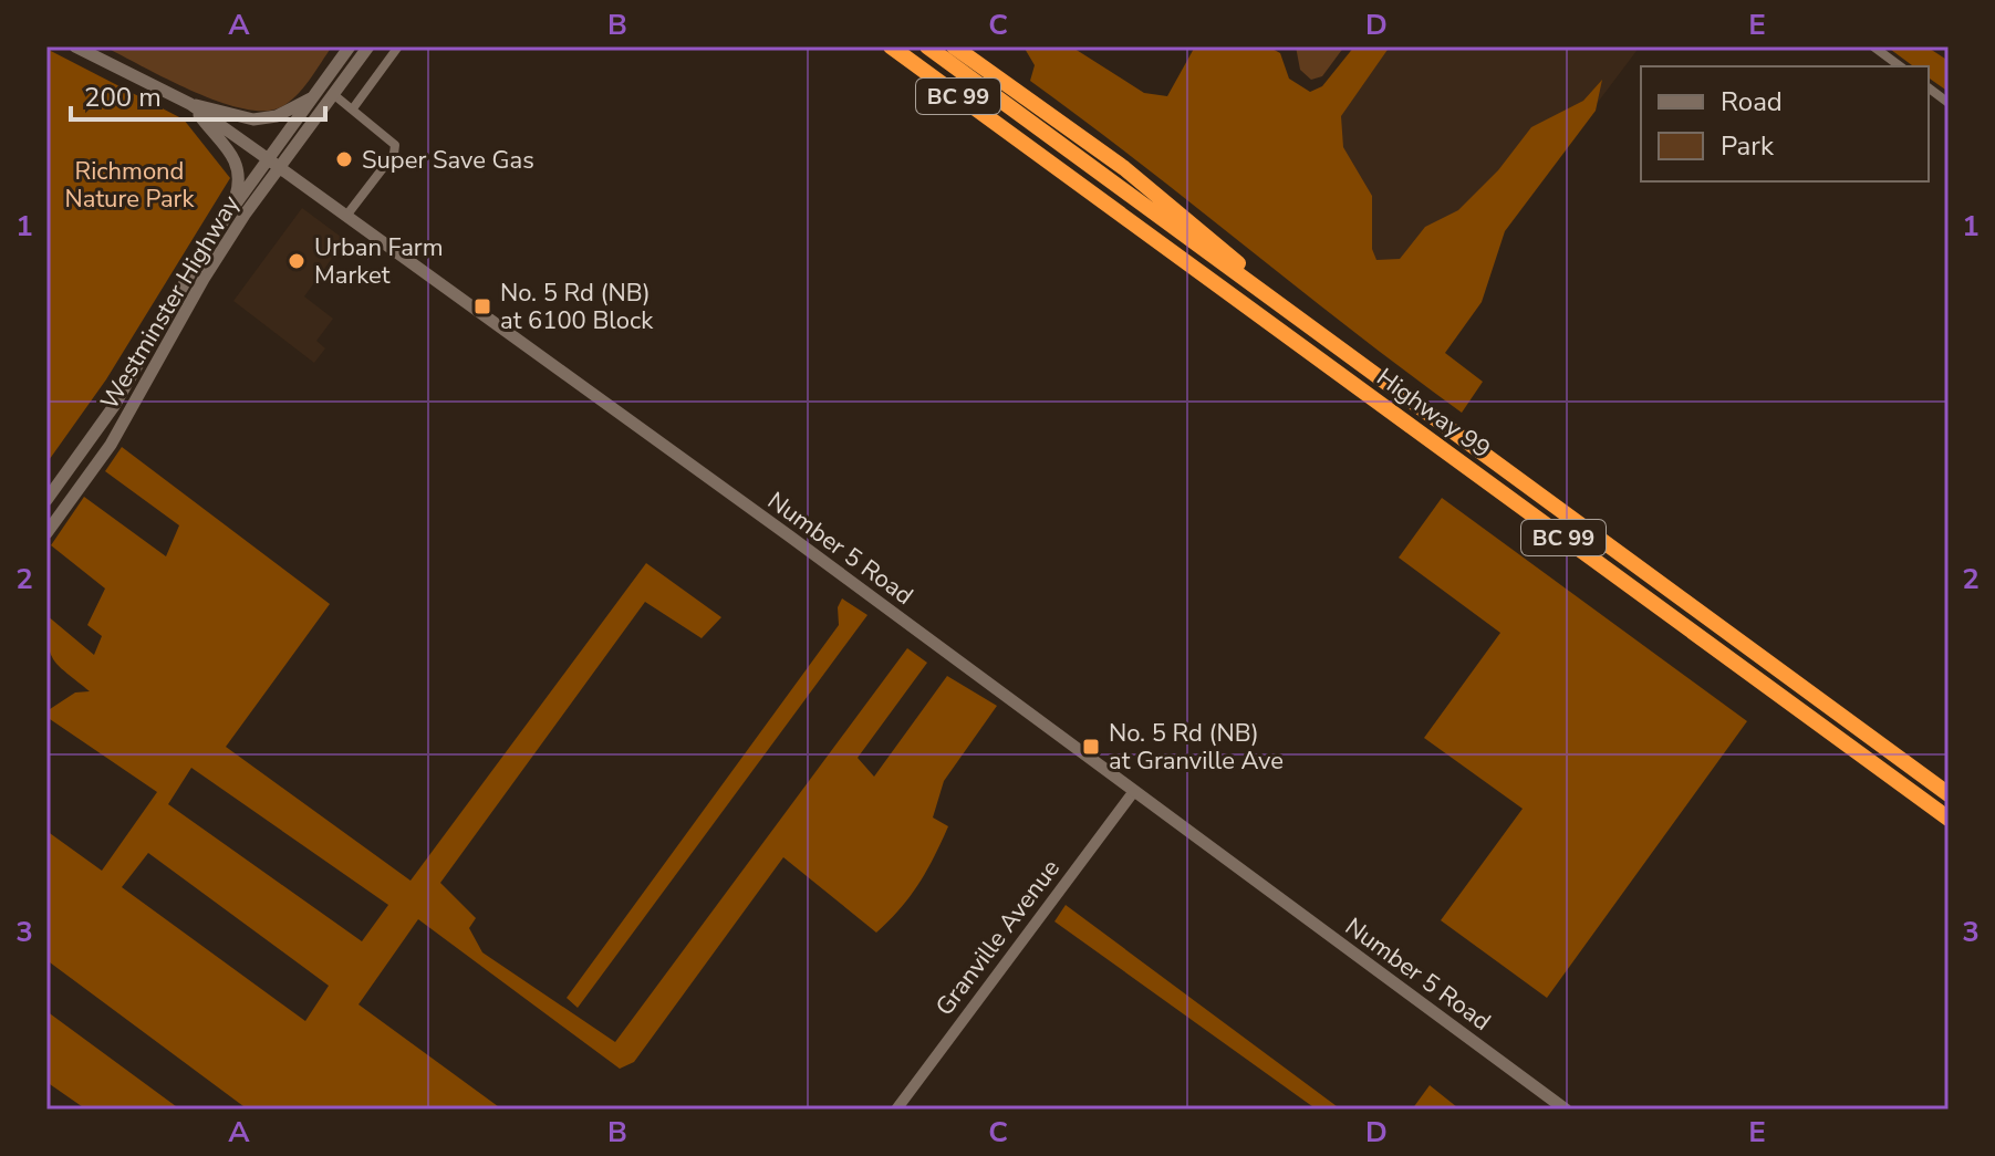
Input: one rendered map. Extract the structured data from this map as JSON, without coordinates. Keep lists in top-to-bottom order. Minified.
{"streets":{"highway":["BC 99","Highway 99"],"main road":["Westminster Highway","Number 5 Road"],"street":["Granville Avenue"]},"crossings":[["Westminster Highway","Number 5 Road"],["Number 5 Road","Granville Avenue"]],"parks":["Richmond Nature Park"],"places":{"other":["Super Save Gas","Urban Farm Market"],"transit":["No. 5 Rd (NB) at 6100 Block","No. 5 Rd (NB) at Granville Ave"]},"legend":["Road","Park"],"scale_bar":"200 m","grid":{"columns":["A","B","C","D","E"],"rows":["1","2","3"]}}
